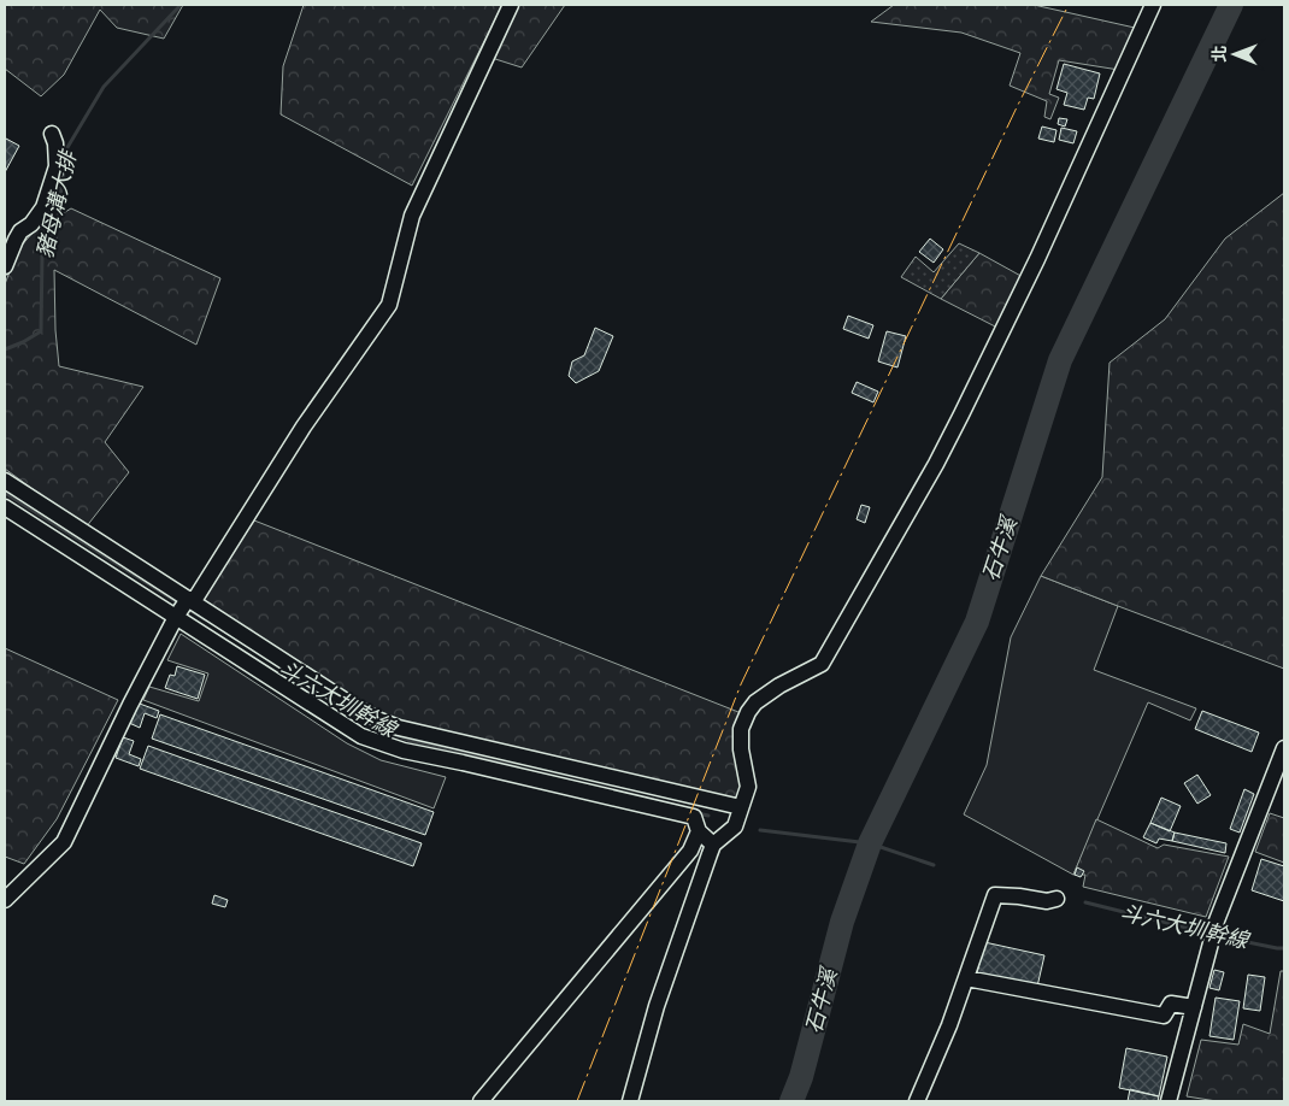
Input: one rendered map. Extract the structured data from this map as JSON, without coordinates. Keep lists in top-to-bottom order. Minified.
{"water":["豬母溝大排","石牛溪","斗六大圳幹線"],"north":"left"}
